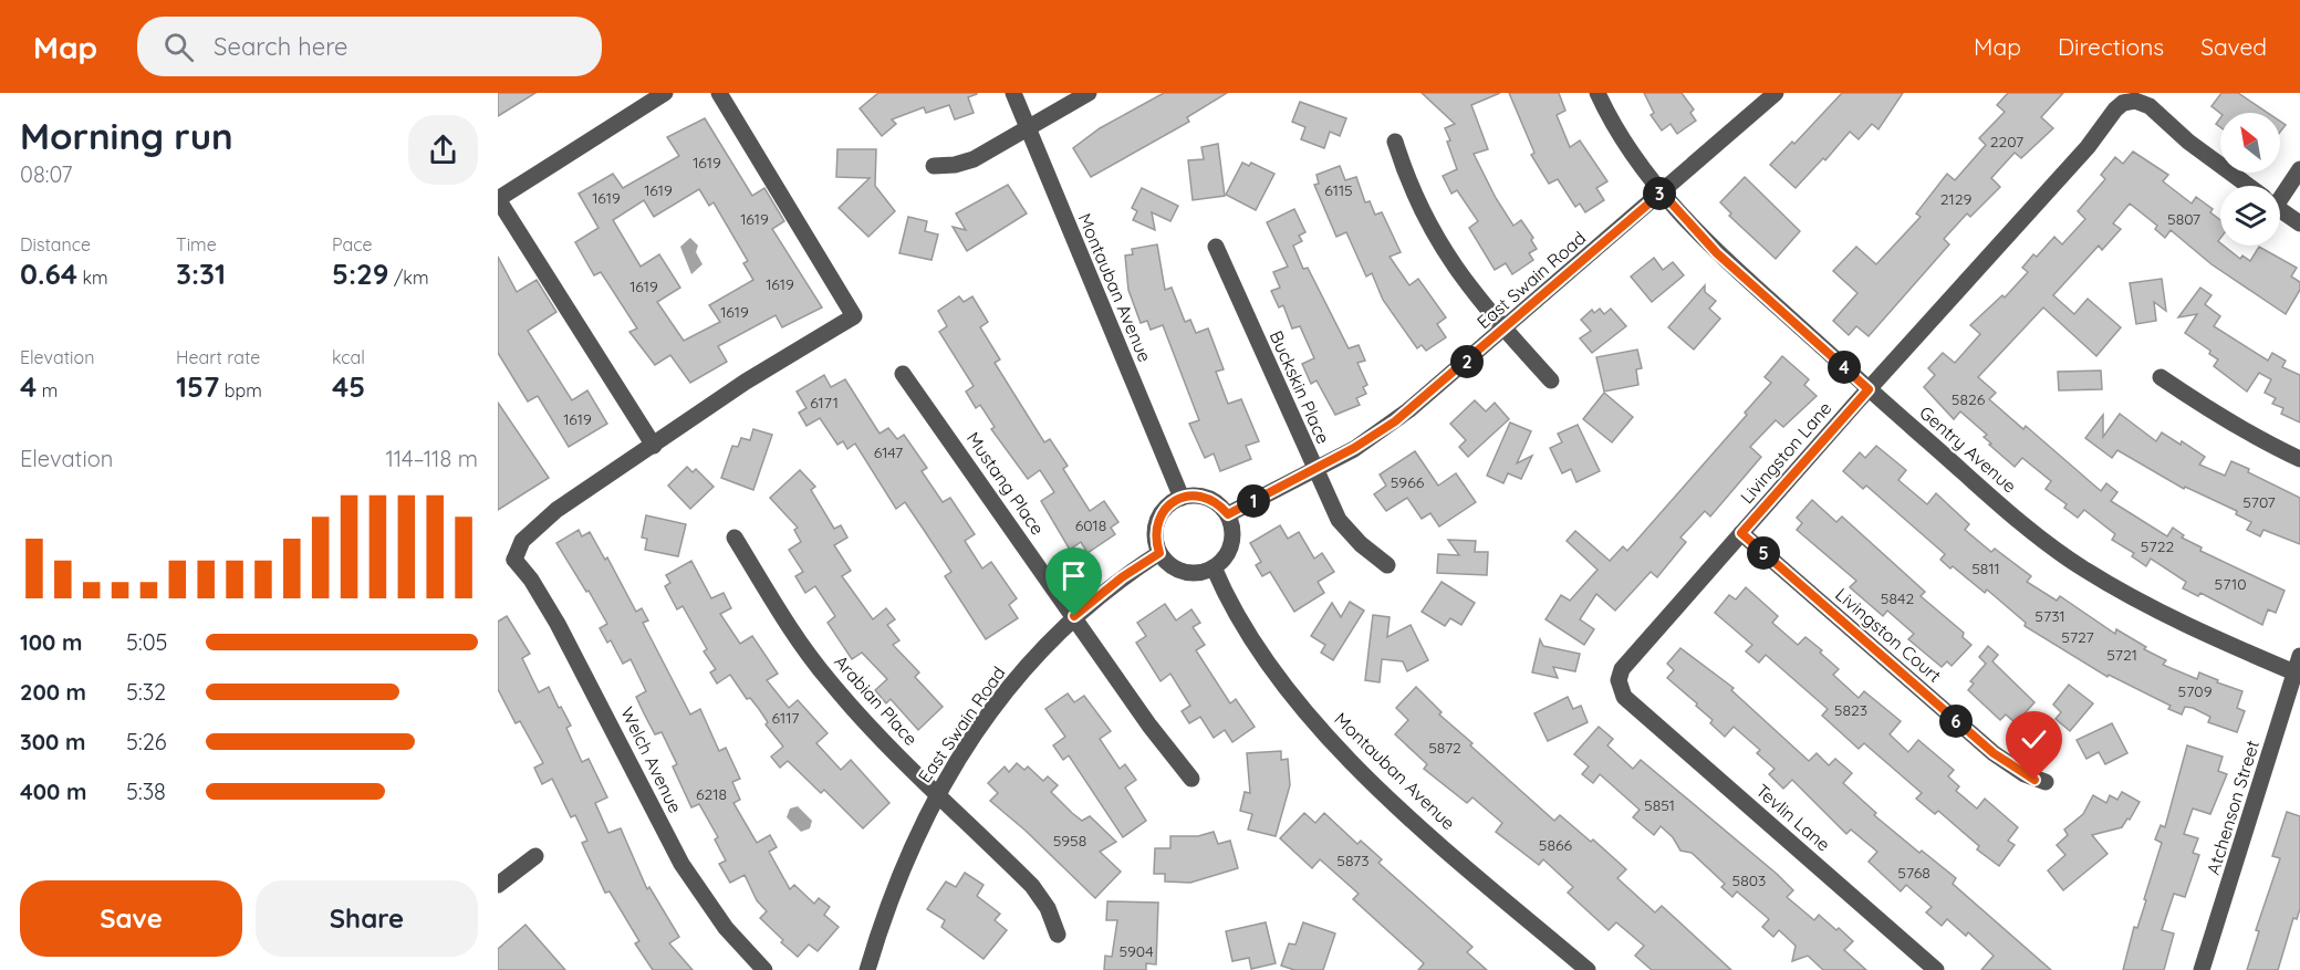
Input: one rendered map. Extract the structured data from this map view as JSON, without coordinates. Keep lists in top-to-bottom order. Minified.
{"streets":{"street":["East Swain Road","Montauban Avenue","Buckskin Place","Gentry Avenue","Livingston Lane","Mustang Place","Livingston Court","Arabian Place","Welch Avenue","Atchenson Street","Tevlin Lane"]},"crossings":[["East Swain Road","Montauban Avenue"],["East Swain Road","Buckskin Place"],["East Swain Road","Gentry Avenue"],["East Swain Road","Mustang Place"],["East Swain Road","Arabian Place"],["Gentry Avenue","Livingston Lane"],["Gentry Avenue","Atchenson Street"],["Livingston Lane","Livingston Court"],["Livingston Lane","Tevlin Lane"]],"house_numbers":["2207","1619","1619","6115","1619","2129","1619","5807","1619","1619","1619","5826","6171","1619","6147","5966","5707","6018","5722","5811","5710","5842","5731","5727","5721","5709","5823","6117","5872","6218","5851","5958","5866","5873","5768","5803","5904"],"north":"top left","page":{"header":"Map","search":"Search here","nav":["Map","Directions","Saved"],"heading":["Morning run","08:07"],"pins":["3","2","4","1","5","6"],"stats":[["Distance","0.64 km"],["Time","3:31"],["Pace","5:29 /km"],["Elevation","4 m"],["Heart rate","157 bpm"],["kcal","45"]],"chart":["Elevation","114–118 m"],"list":[{"name":"100 m","note":"5:05"},{"name":"200 m","note":"5:32"},{"name":"300 m","note":"5:26"},{"name":"400 m","note":"5:38"}],"buttons":["Save","Share"]}}
